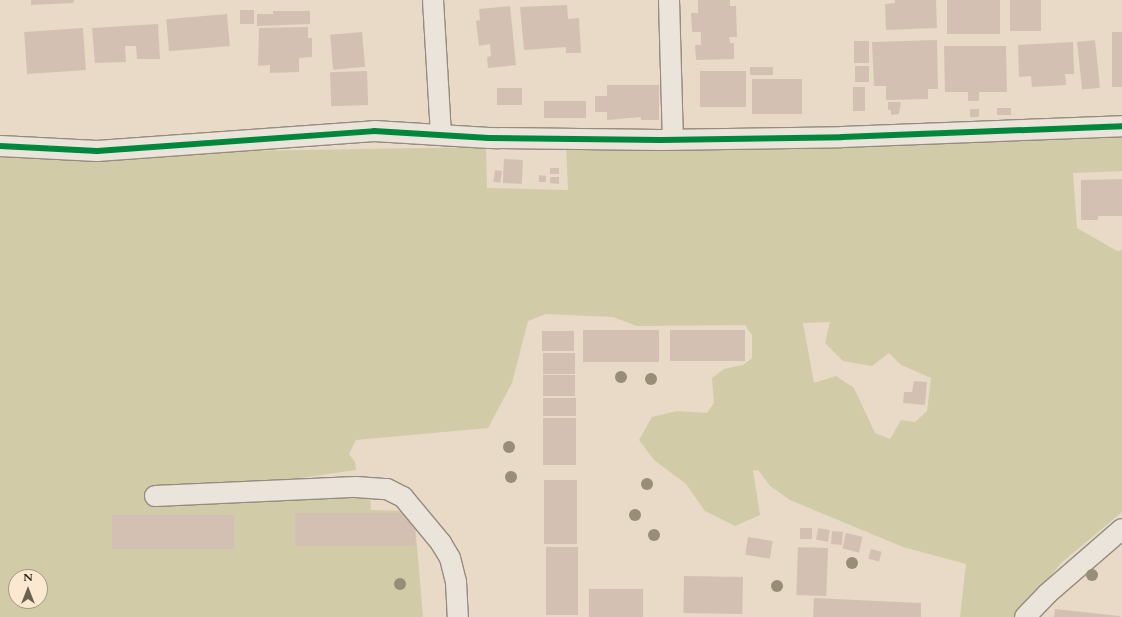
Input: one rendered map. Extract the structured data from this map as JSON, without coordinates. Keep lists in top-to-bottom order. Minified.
{"north":"top"}
